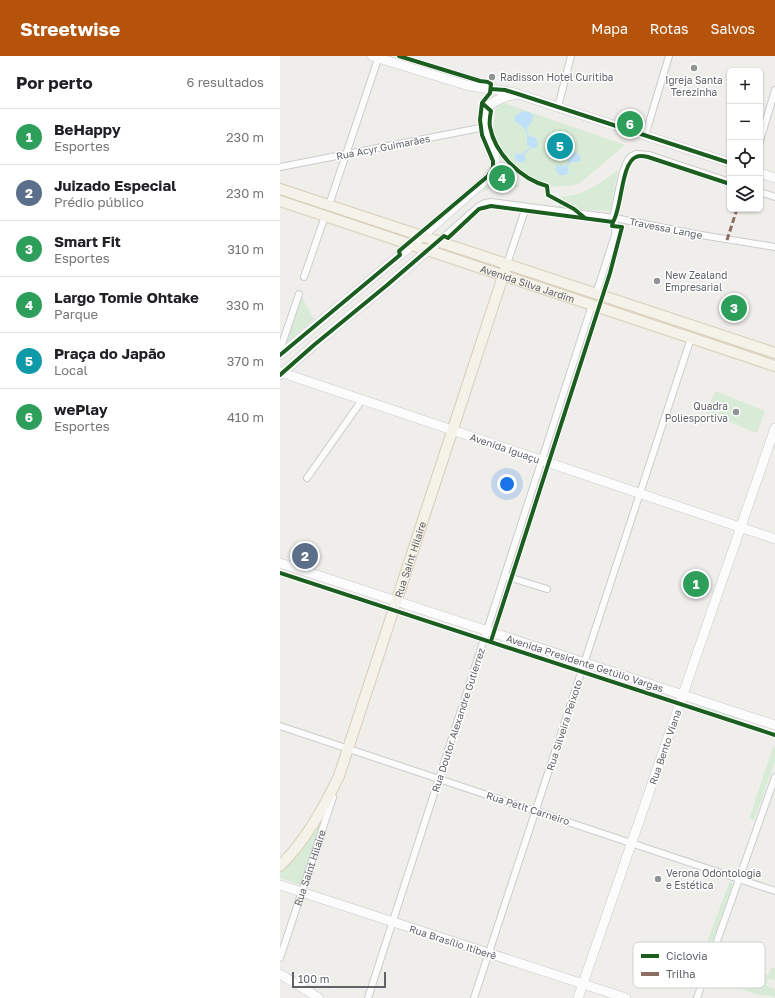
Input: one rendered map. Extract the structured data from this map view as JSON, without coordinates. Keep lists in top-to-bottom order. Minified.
{"streets":{"main road":["Avenida Silva Jardim","Avenida Iguaçu","Rua Saint Hilaire","Avenida Presidente Getúlio Vargas","Rua Bento Viana","Rua Brasílio Itiberê"],"street":["Rua Acyr Guimarães","Travessa Lange","Rua Doutor Alexandre Gutierrez","Rua Silveira Peixoto","Rua Petit Carneiro"]},"crossings":[["Travessa Lange","Avenida Silva Jardim"],["Travessa Lange","Rua Saint Hilaire"],["Avenida Silva Jardim","Rua Saint Hilaire"],["Avenida Silva Jardim","Rua Doutor Alexandre Gutierrez"],["Avenida Silva Jardim","Rua Silveira Peixoto"],["Avenida Iguaçu","Rua Saint Hilaire"],["Avenida Iguaçu","Rua Doutor Alexandre Gutierrez"],["Avenida Iguaçu","Rua Silveira Peixoto"],["Avenida Iguaçu","Rua Bento Viana"],["Rua Saint Hilaire","Avenida Presidente Getúlio Vargas"],["Rua Saint Hilaire","Rua Petit Carneiro"],["Rua Saint Hilaire","Rua Brasílio Itiberê"],["Avenida Presidente Getúlio Vargas","Rua Doutor Alexandre Gutierrez"],["Avenida Presidente Getúlio Vargas","Rua Silveira Peixoto"],["Avenida Presidente Getúlio Vargas","Rua Bento Viana"],["Rua Doutor Alexandre Gutierrez","Rua Petit Carneiro"],["Rua Doutor Alexandre Gutierrez","Rua Brasílio Itiberê"],["Rua Silveira Peixoto","Rua Petit Carneiro"],["Rua Silveira Peixoto","Rua Brasílio Itiberê"],["Rua Bento Viana","Rua Petit Carneiro"],["Rua Bento Viana","Rua Brasílio Itiberê"]],"places":["Igreja Santa Terezinha","Radisson Hotel Curitiba","New Zealand Empresarial","Quadra Poliesportiva","Verona Odontologia e Estética"],"legend":["Ciclovia","Trilha"],"scale_bar":"100 m","page":{"header":"Streetwise","nav":["Mapa","Rotas","Salvos"],"heading":["Por perto","6 resultados"],"map_buttons":["+","−"],"list":[{"mark":"1","name":"BeHappy","note":"Esportes","value":"230 m"},{"mark":"2","name":"Juizado Especial","note":"Prédio público","value":"230 m"},{"mark":"3","name":"Smart Fit","note":"Esportes","value":"310 m"},{"mark":"4","name":"Largo Tomie Ohtake","note":"Parque","value":"330 m"},{"mark":"5","name":"Praça do Japão","note":"Local","value":"370 m"},{"mark":"6","name":"wePlay","note":"Esportes","value":"410 m"}],"pins":["6","5","4","3","2","1"],"scale":"100 m"}}
